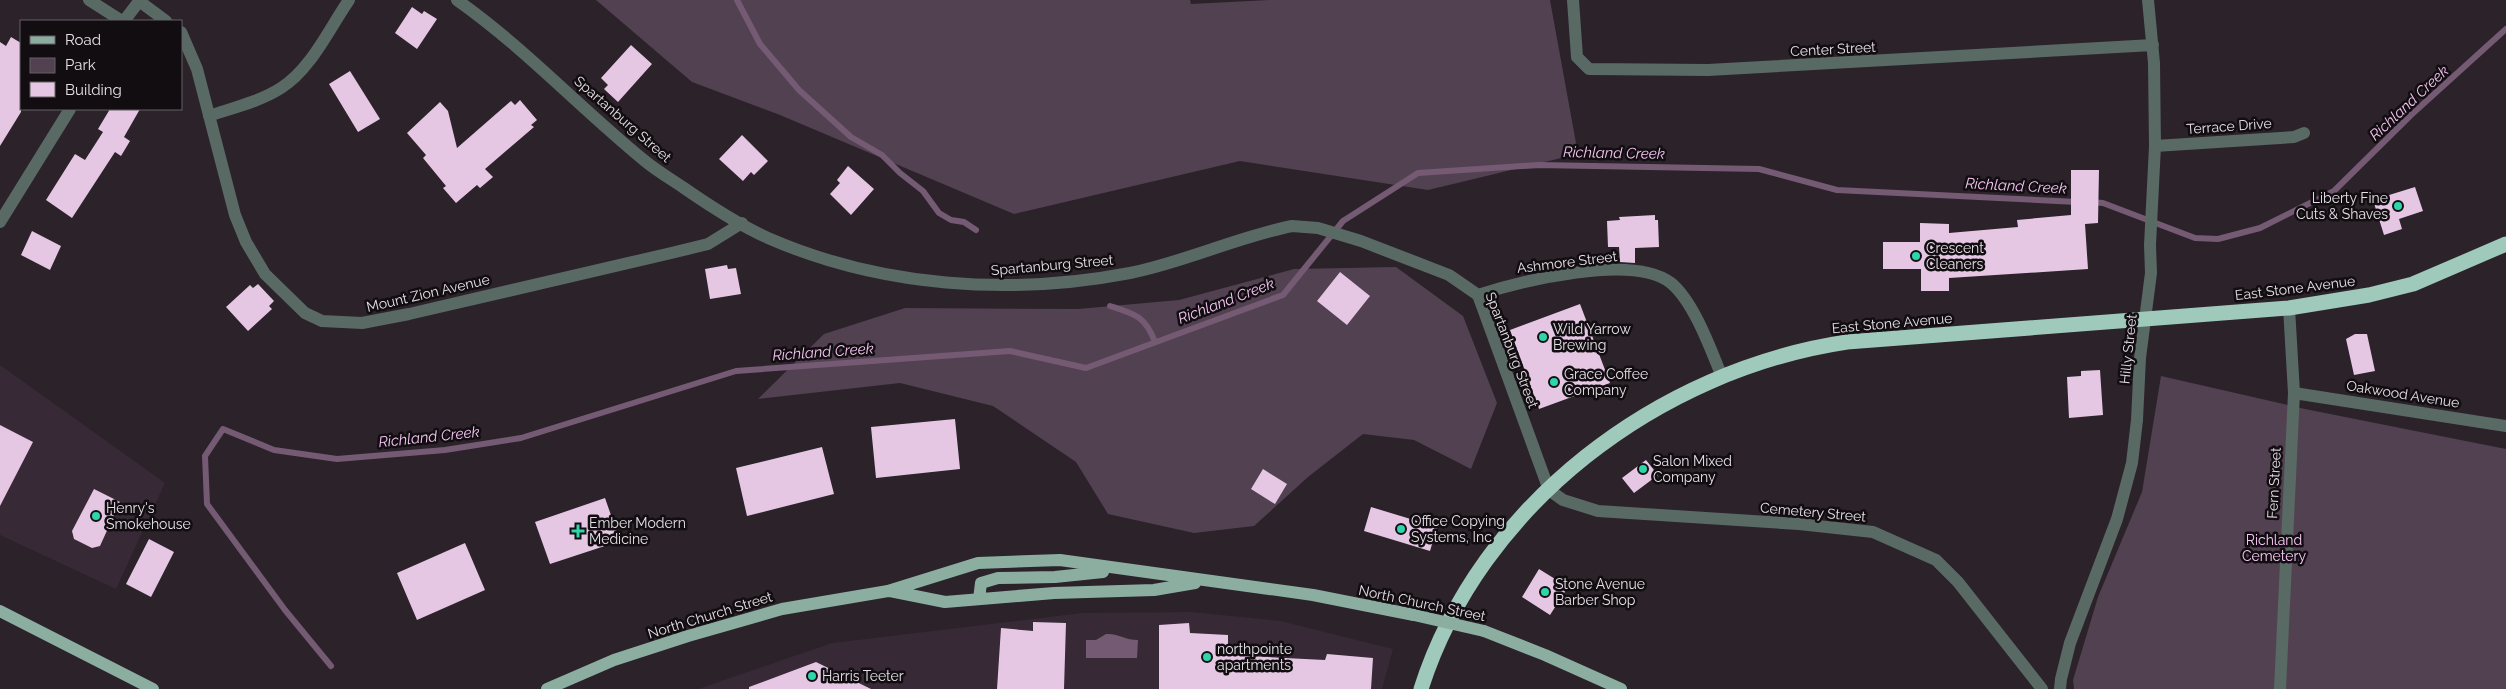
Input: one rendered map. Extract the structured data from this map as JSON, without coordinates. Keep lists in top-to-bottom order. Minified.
{"streets":{"highway":["East Stone Avenue"],"main road":["North Church Street"],"street":["Center Street","Spartanburg Street","Terrace Drive","Ashmore Street","Mount Zion Avenue","Hilly Street","Oakwood Avenue","Fern Street","Cemetery Street"]},"crossings":[["Center Street","Hilly Street"],["Spartanburg Street","Ashmore Street"],["Spartanburg Street","East Stone Avenue"],["Spartanburg Street","Mount Zion Avenue"],["Spartanburg Street","Cemetery Street"],["Terrace Drive","Hilly Street"],["Ashmore Street","East Stone Avenue"],["East Stone Avenue","Hilly Street"],["East Stone Avenue","Fern Street"],["East Stone Avenue","Cemetery Street"],["Oakwood Avenue","Fern Street"]],"water":["Richland Creek"],"parks":["Richland Cemetery"],"places":{"other":["Liberty Fine Cuts & Shaves","Crescent Cleaners","Wild Yarrow Brewing","Grace Coffee Company","Salon Mixed Company","Henry's Smokehouse","Office Copying Systems, Inc","Stone Avenue Barber Shop","northpointe apartments","Harris Teeter"],"health":["Ember Modern Medicine"]},"legend":["Road","Park","Building"]}
